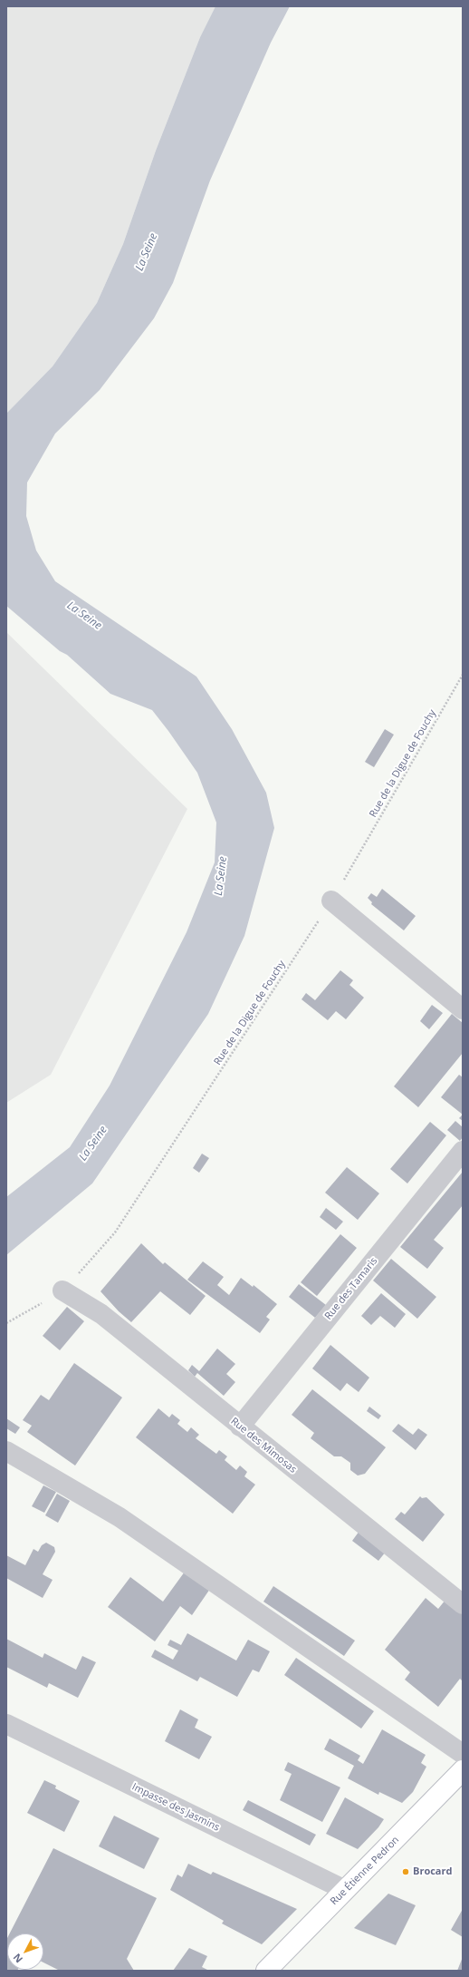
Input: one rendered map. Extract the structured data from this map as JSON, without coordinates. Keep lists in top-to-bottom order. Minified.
{"streets":{"street":["Rue des Tamaris","Rue des Mimosas","Impasse des Jasmins","Rue Étienne Pedron"],"path":["Rue de la Digue de Fouchy"]},"crossings":[["Rue de la Digue de Fouchy","Rue des Mimosas"],["Rue des Tamaris","Rue des Mimosas"],["Impasse des Jasmins","Rue Étienne Pedron"]],"water":["La Seine"],"places":["Brocard"],"north":"bottom left"}
